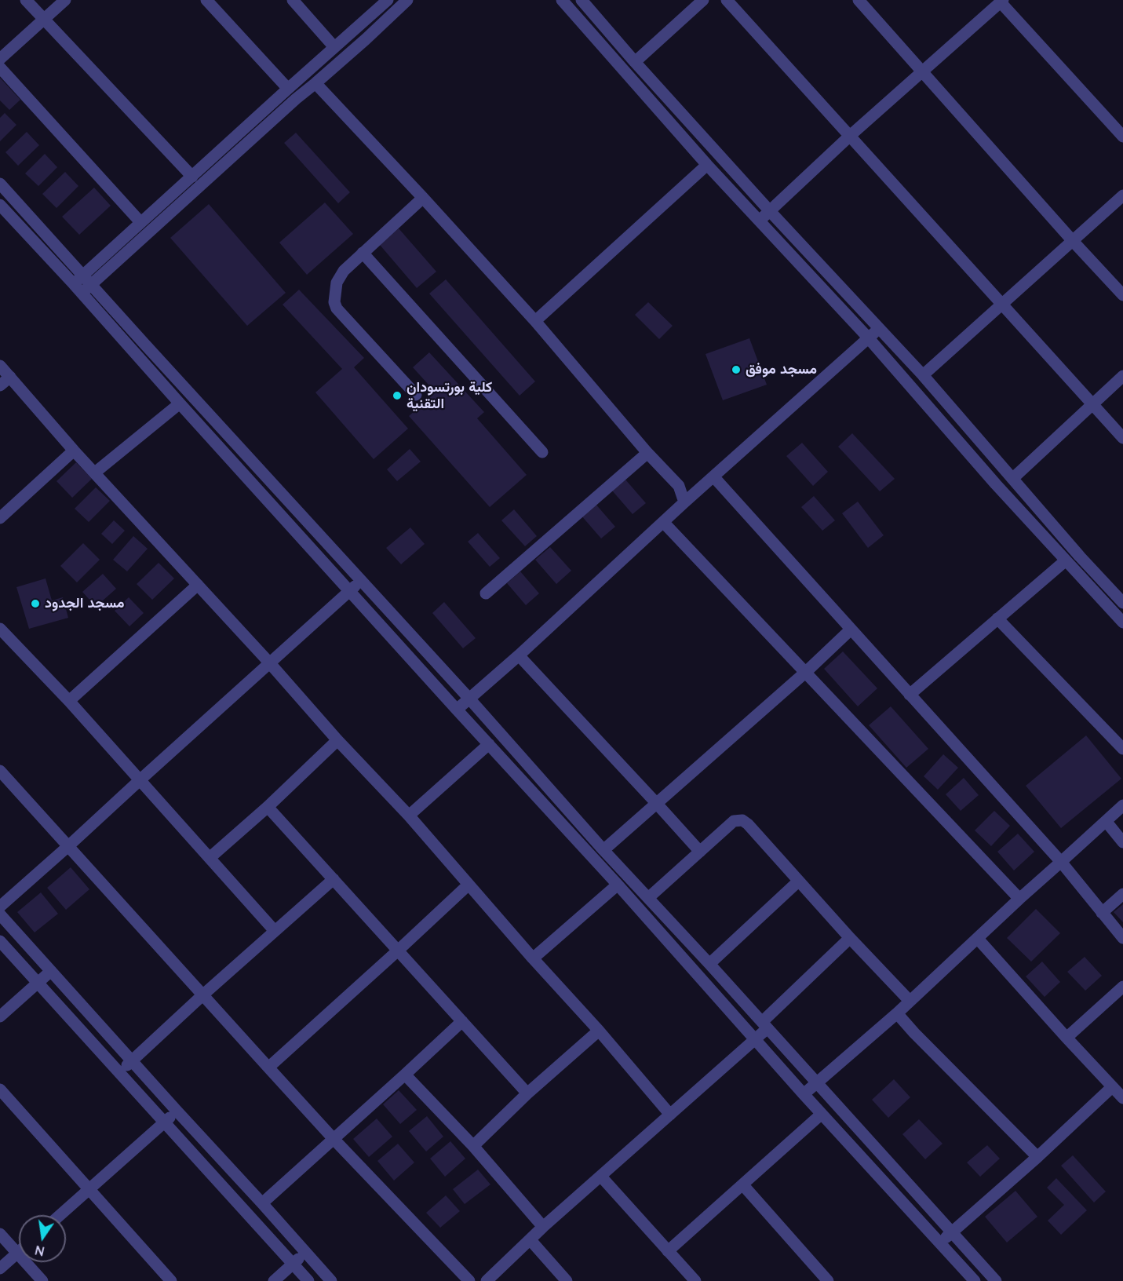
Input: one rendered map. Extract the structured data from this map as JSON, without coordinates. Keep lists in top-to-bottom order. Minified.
{"places":["مسجد موفق","كلية بورتسودان التقنية","مسجد الجدود"],"north":"bottom"}
